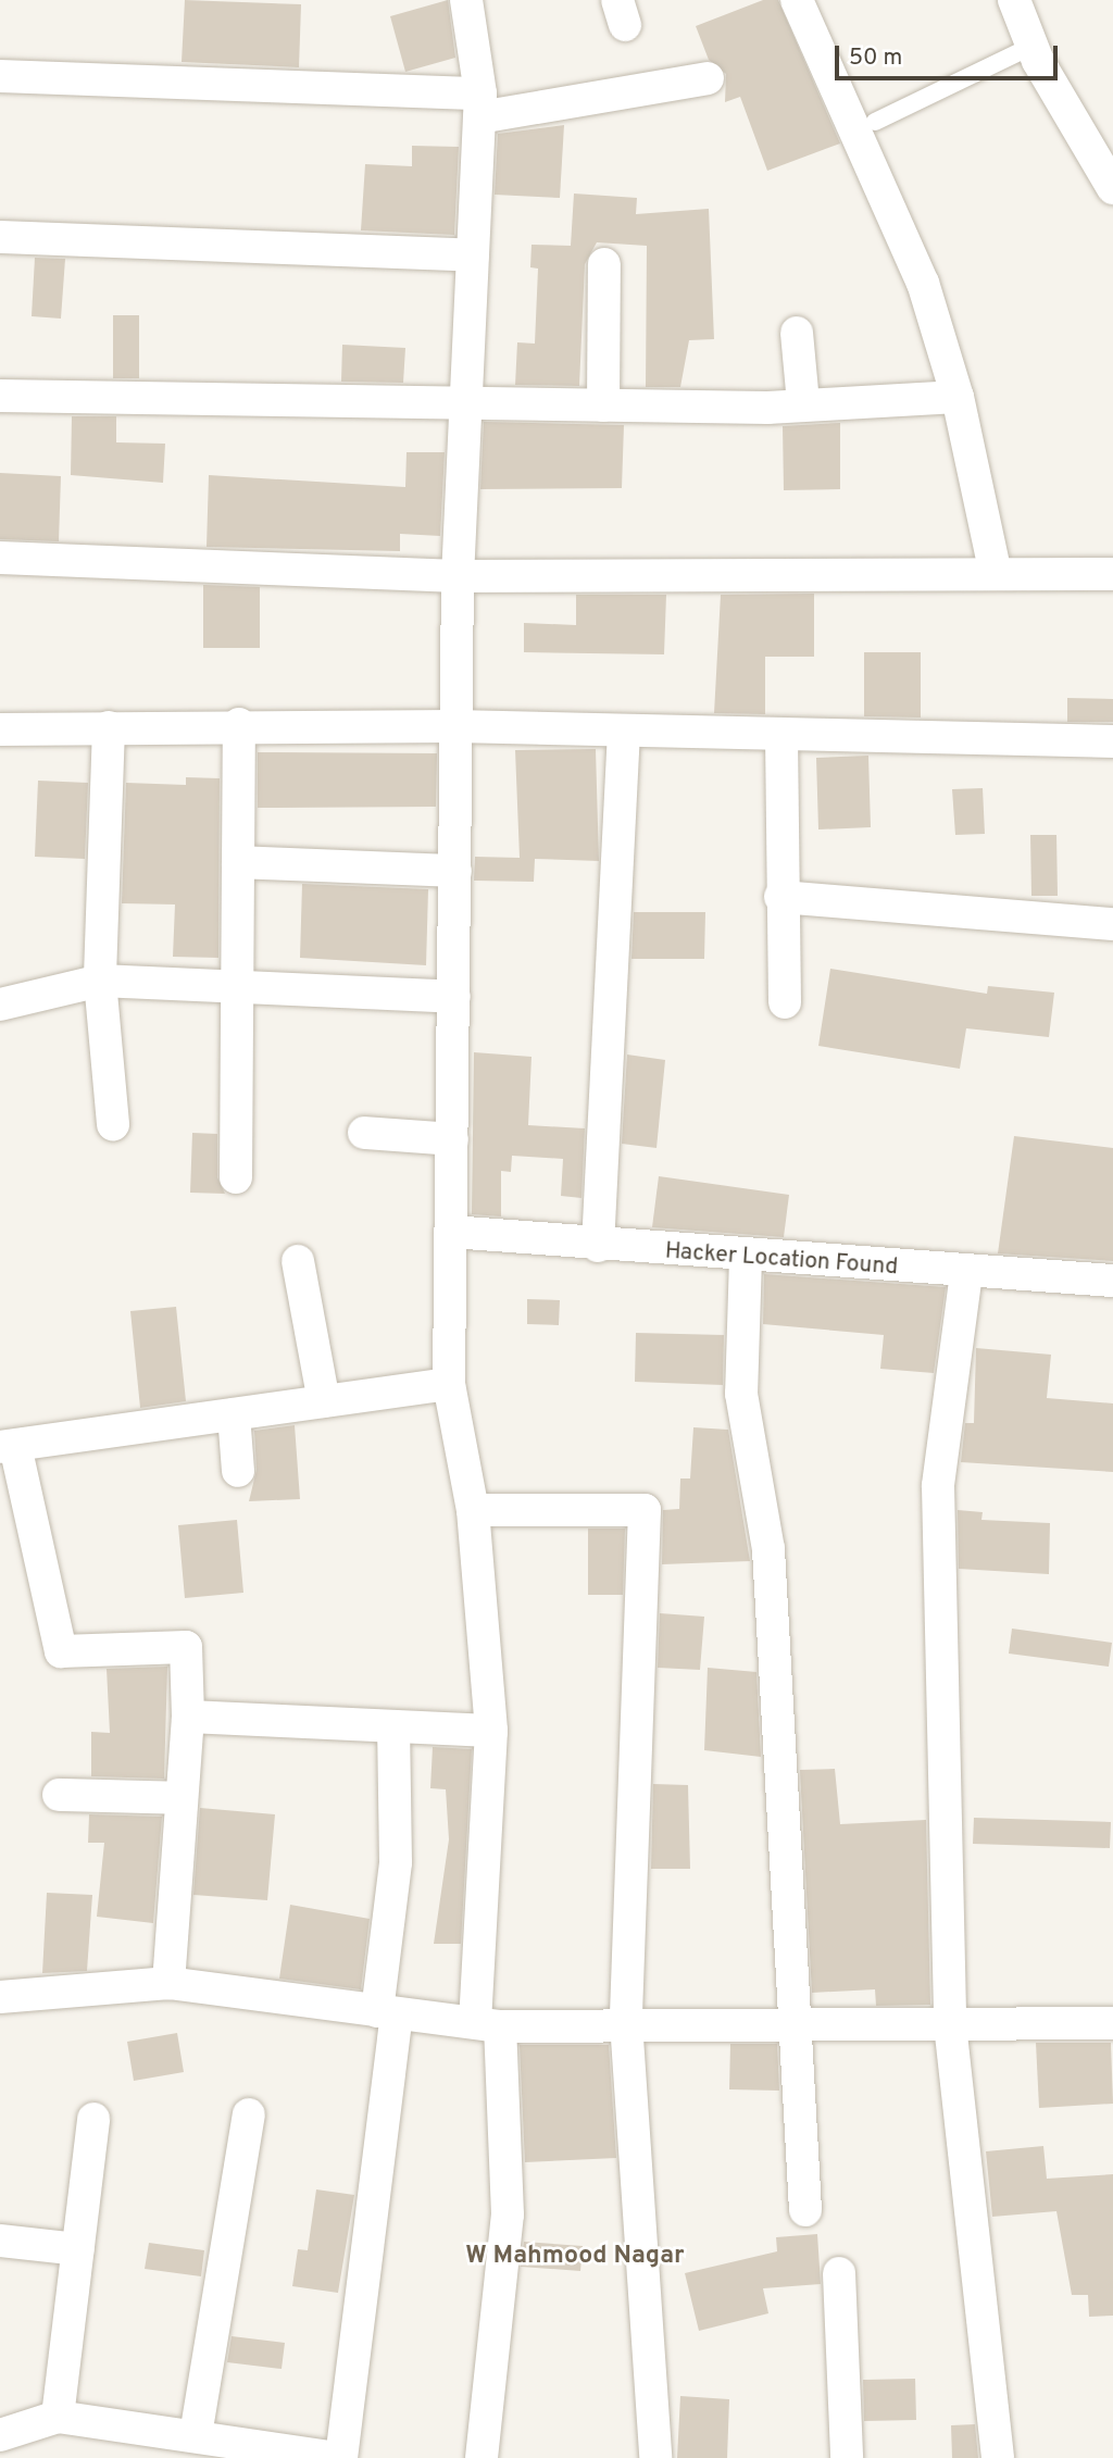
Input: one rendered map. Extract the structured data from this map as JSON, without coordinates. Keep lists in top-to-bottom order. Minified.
{"streets":{"street":["Hacker Location Found"]},"districts":["W Mahmood Nagar"],"scale_bar":"50 m"}
